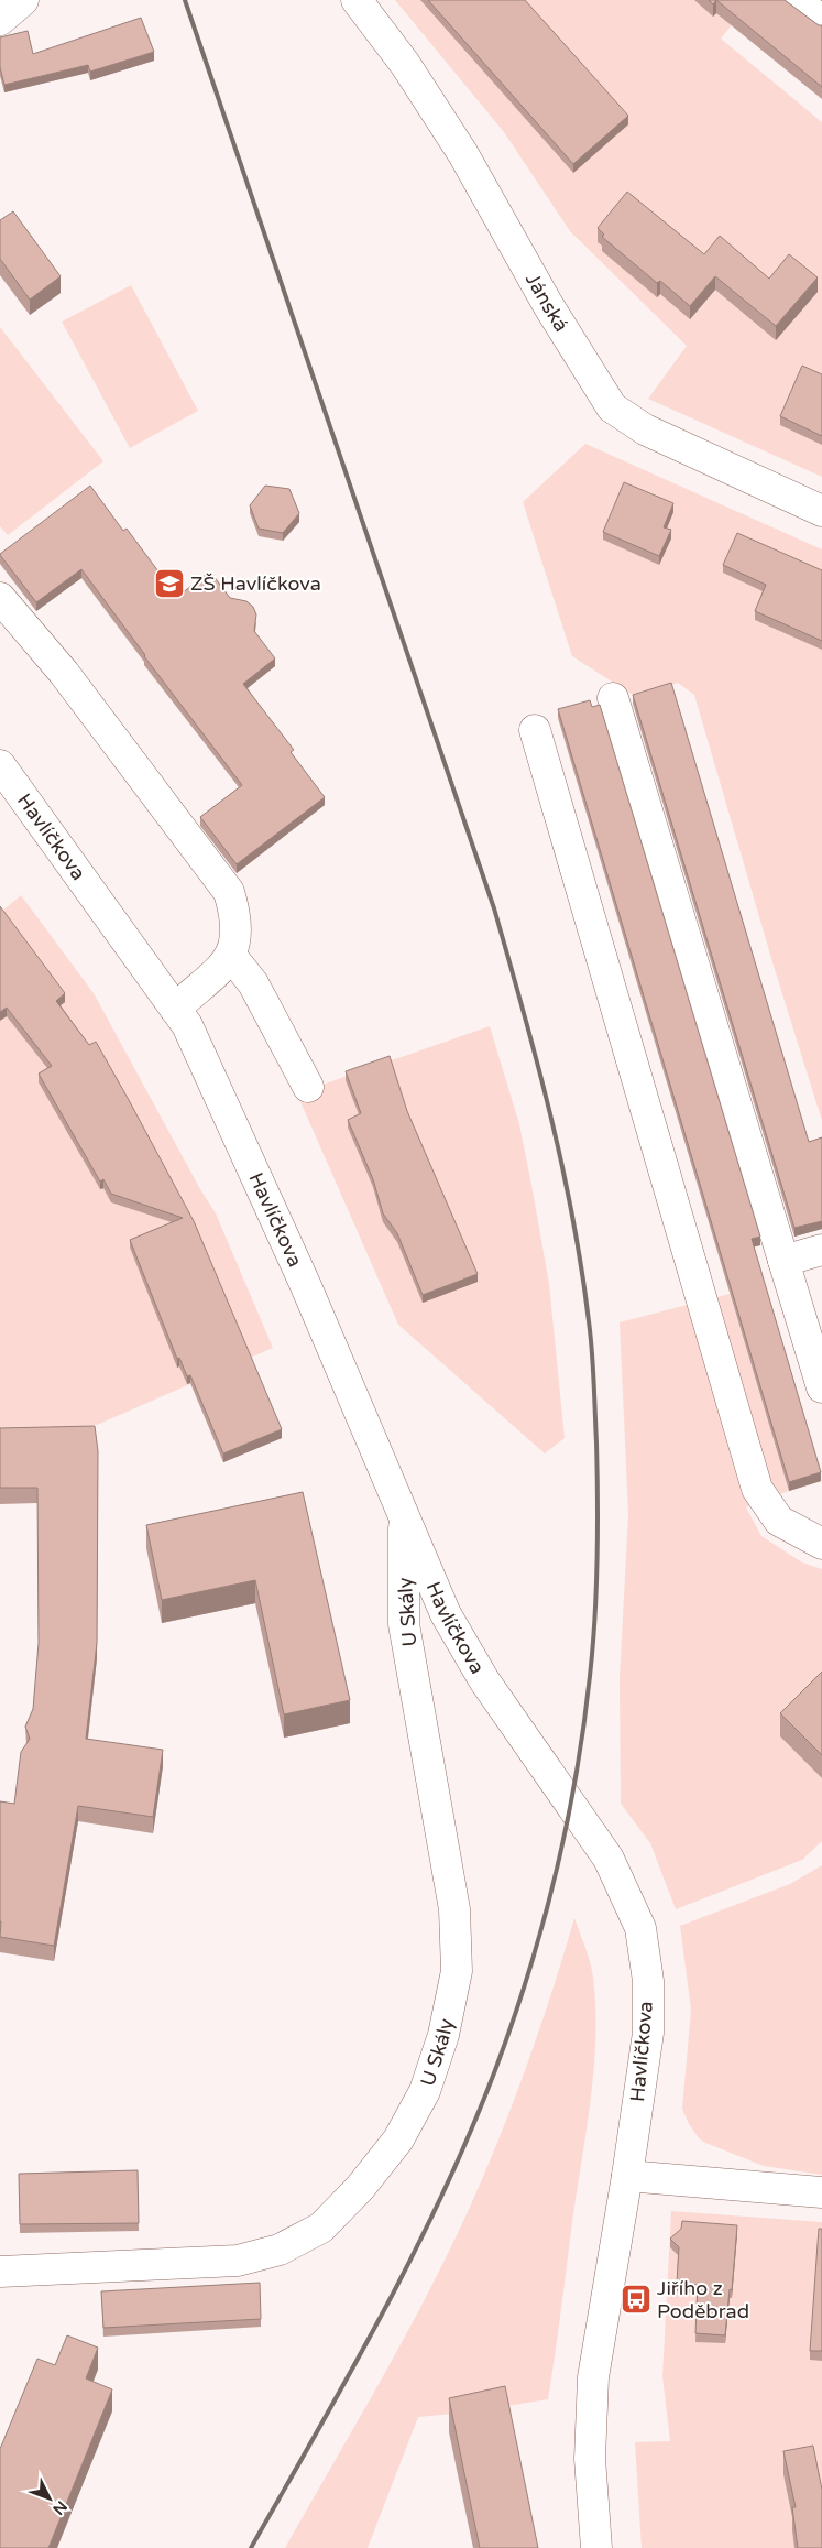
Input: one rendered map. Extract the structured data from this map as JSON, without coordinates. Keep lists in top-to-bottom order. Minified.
{"streets":{"street":["Jánská","Havlíčkova","U Skály"]},"crossings":[["Havlíčkova","U Skály"]],"places":{"school or university":["ZŠ Havlíčkova"],"bus stop":["Jiřího z Poděbrad"]},"north":"bottom right"}
